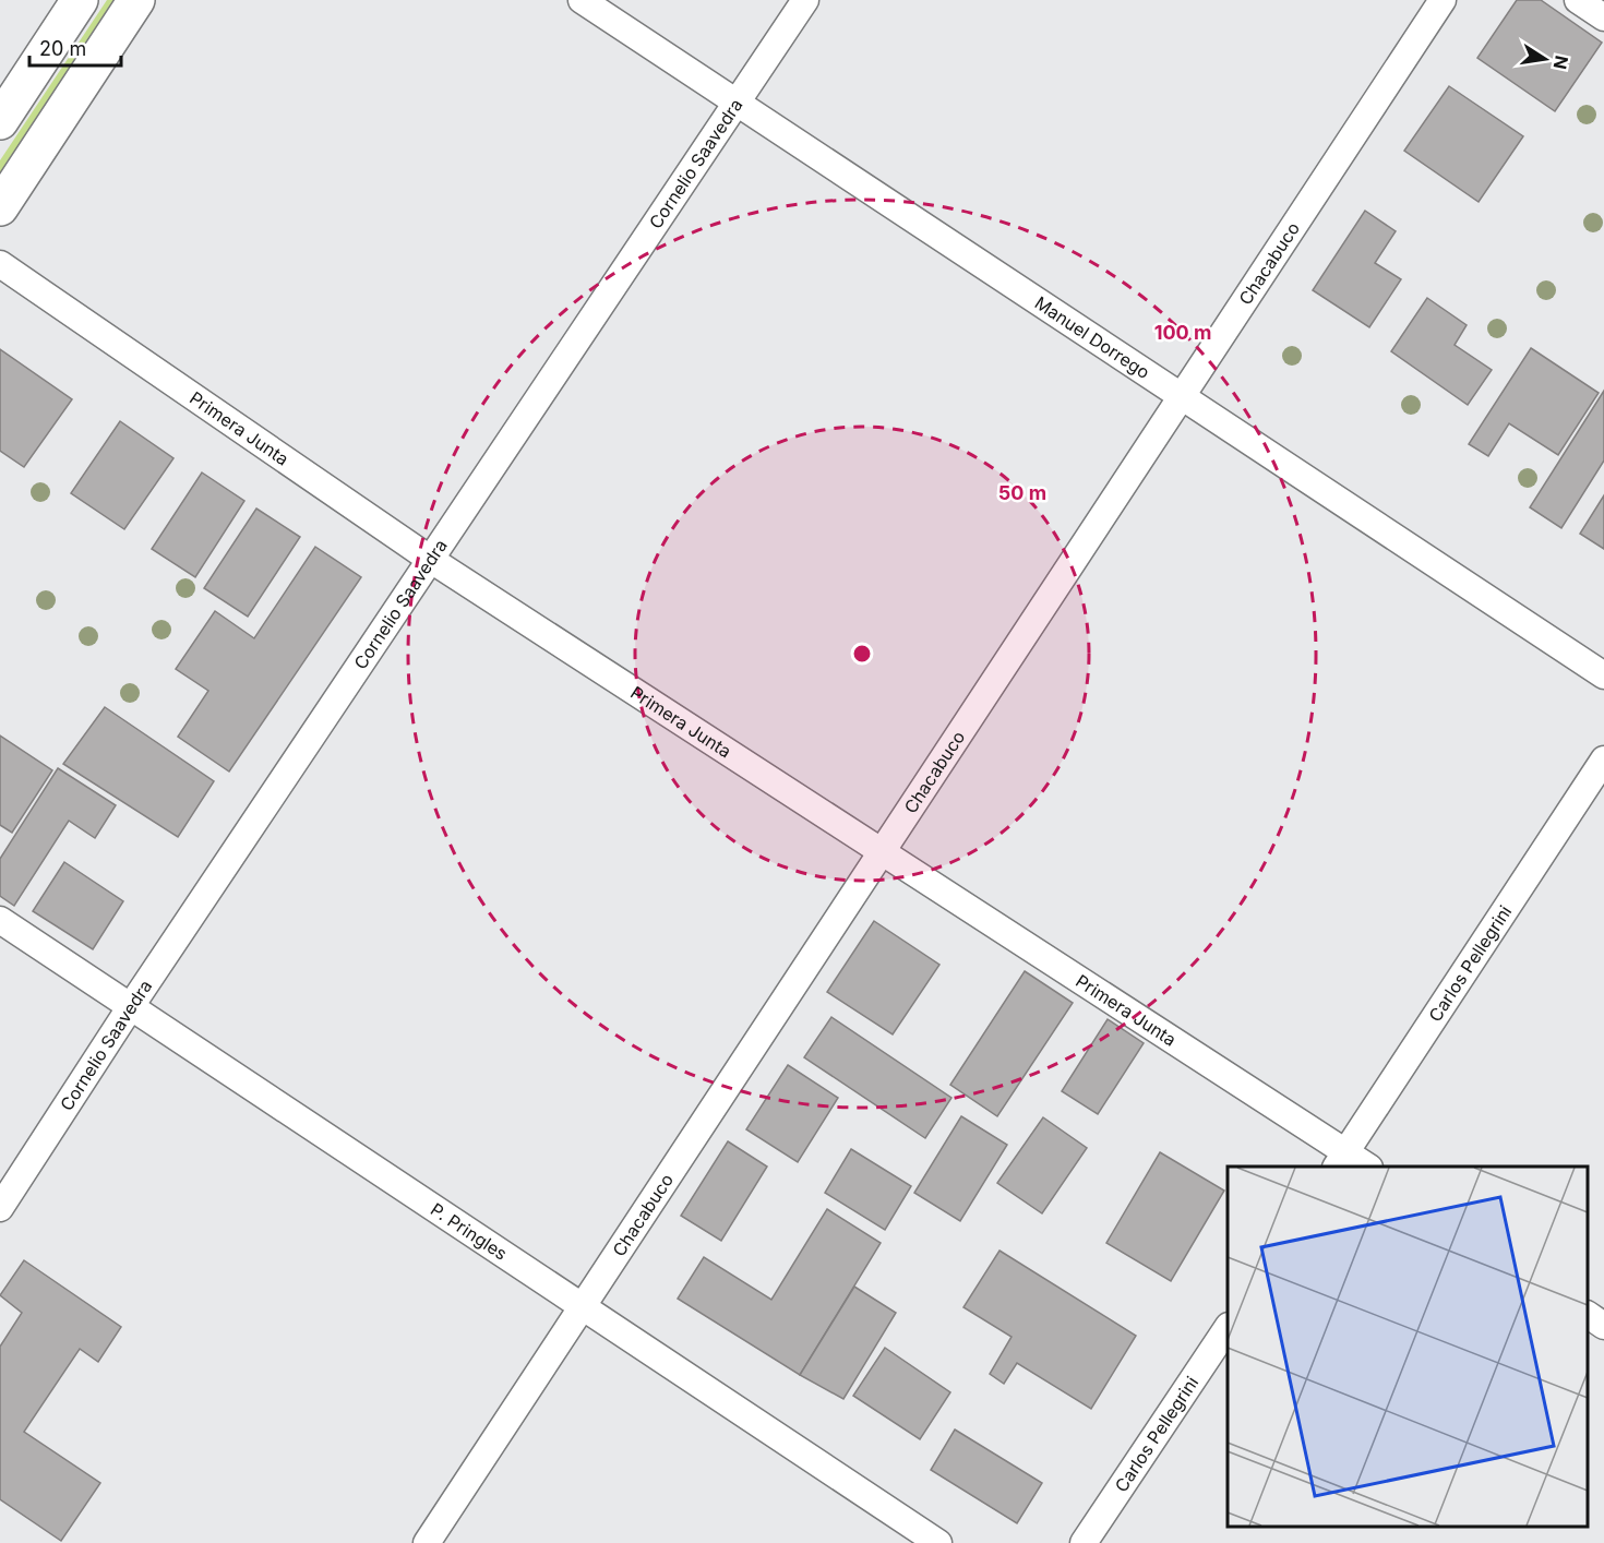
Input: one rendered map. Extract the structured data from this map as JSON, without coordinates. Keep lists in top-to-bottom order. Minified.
{"streets":{"street":["Cornelio Saavedra","Chacabuco","Manuel Dorrego","Primera Junta","Carlos Pellegrini","P. Pringles"]},"crossings":[["Cornelio Saavedra","Manuel Dorrego"],["Cornelio Saavedra","Primera Junta"],["Cornelio Saavedra","P. Pringles"],["Chacabuco","Manuel Dorrego"],["Chacabuco","Primera Junta"],["Chacabuco","P. Pringles"],["Primera Junta","Carlos Pellegrini"]],"scale_bar":"20 m","north":"right","rings":["100 m","50 m"]}
